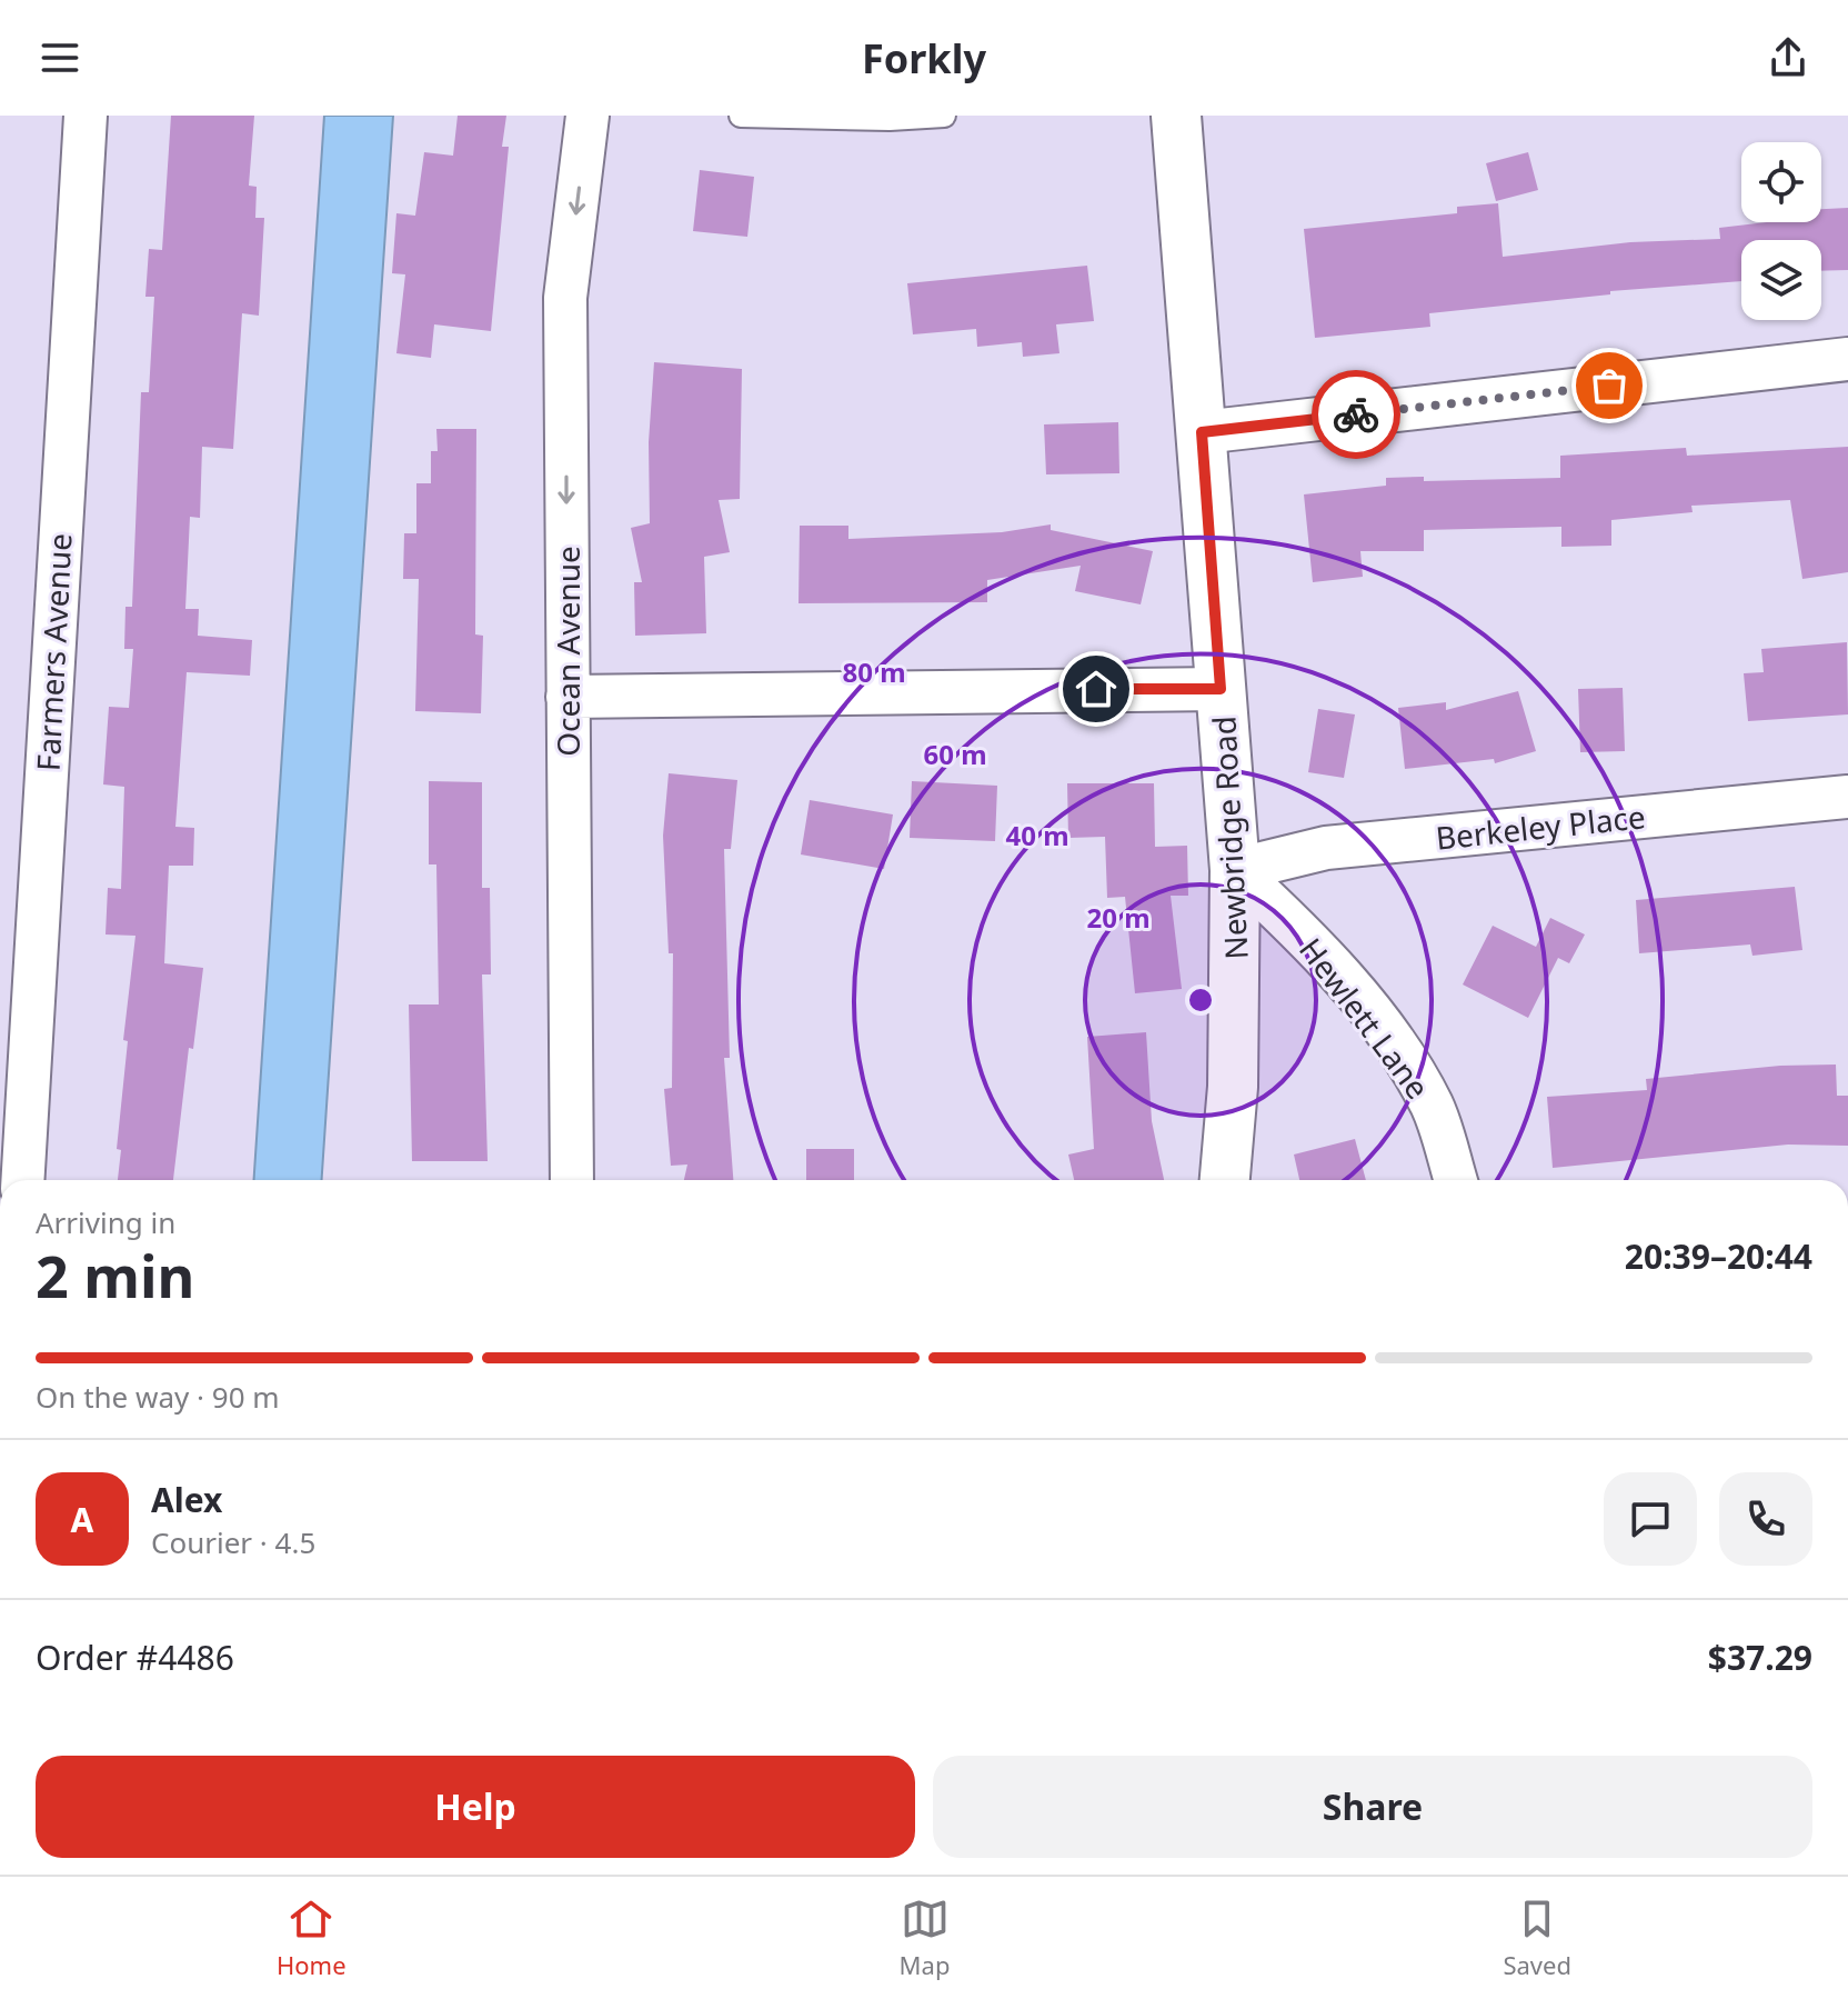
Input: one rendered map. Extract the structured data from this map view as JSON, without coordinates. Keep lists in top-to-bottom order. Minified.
{"streets":{"street":["Ocean Avenue","Farmers Avenue","Berkeley Place","Newbridge Road","Hewlett Lane"]},"crossings":[["Berkeley Place","Newbridge Road"],["Berkeley Place","Hewlett Lane"],["Newbridge Road","Hewlett Lane"]],"one_way":["Ocean Avenue"],"page":{"header":"Forkly","heading":["2 min","Arriving in","20:39–20:44"],"panel":["Alex","Courier · 4.5","Order #4486","$37.29"],"bar":"On the way · 90 m","round":"A","buttons":["Help","Share"],"tabs":["Home","Map","Saved"]},"rings":["80 m","60 m","40 m","20 m"]}
